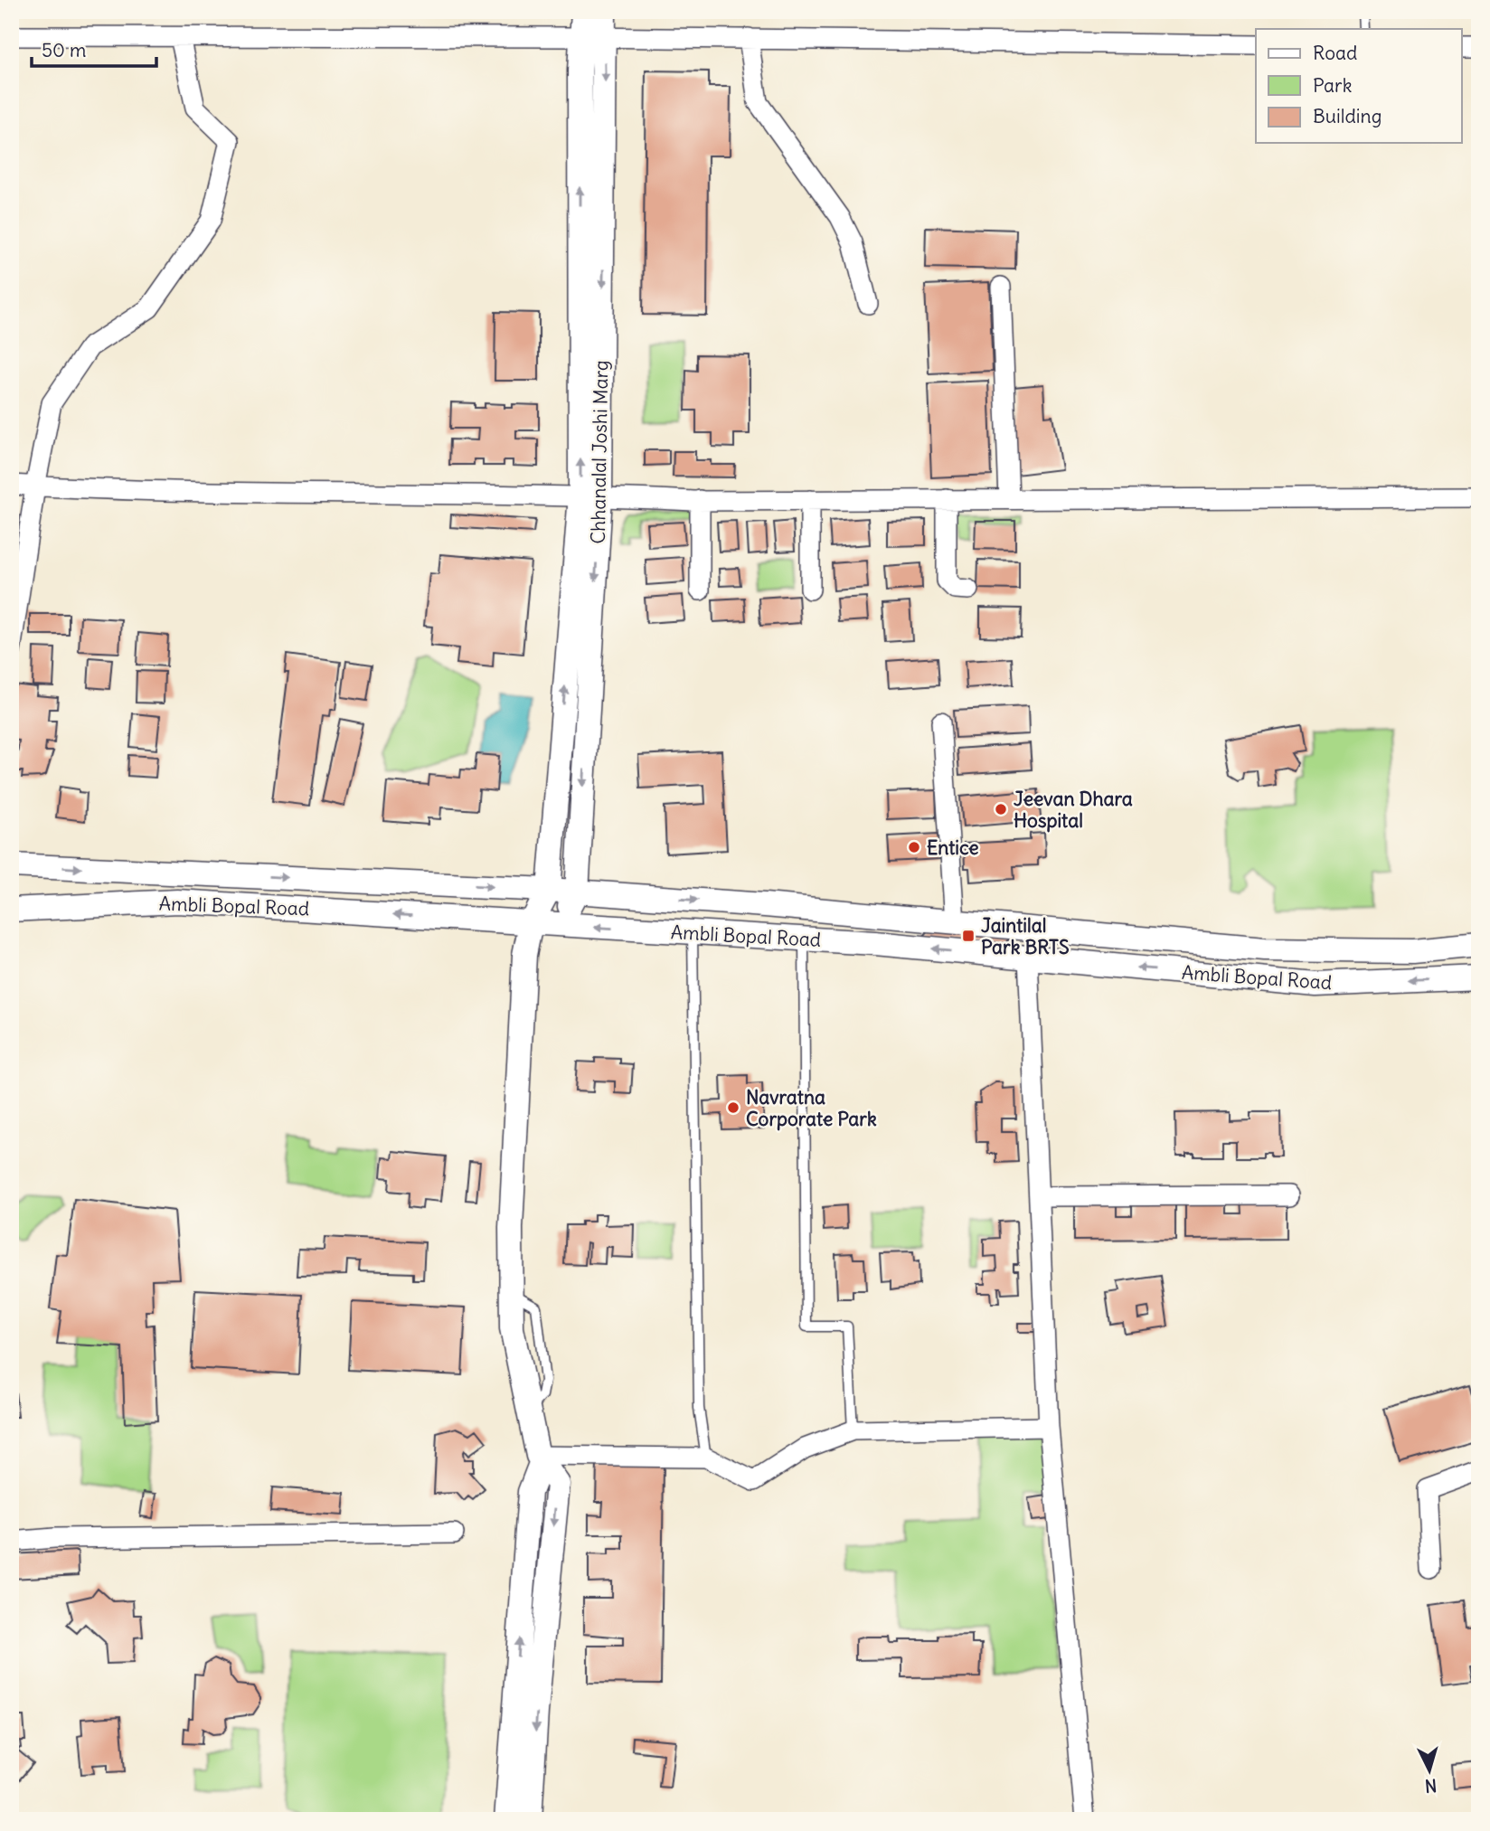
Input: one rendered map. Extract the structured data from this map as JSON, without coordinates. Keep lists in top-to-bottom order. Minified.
{"streets":{"street":["Chhanalal Joshi Marg","Ambli Bopal Road"]},"crossings":[["Chhanalal Joshi Marg","Ambli Bopal Road"]],"places":{"other":["Jeevan Dhara Hospital","Entice","Navratna Corporate Park"],"transit":["Jaintilal Park BRTS"]},"legend":["Road","Park","Building"],"scale_bar":"50 m","north":"bottom"}
